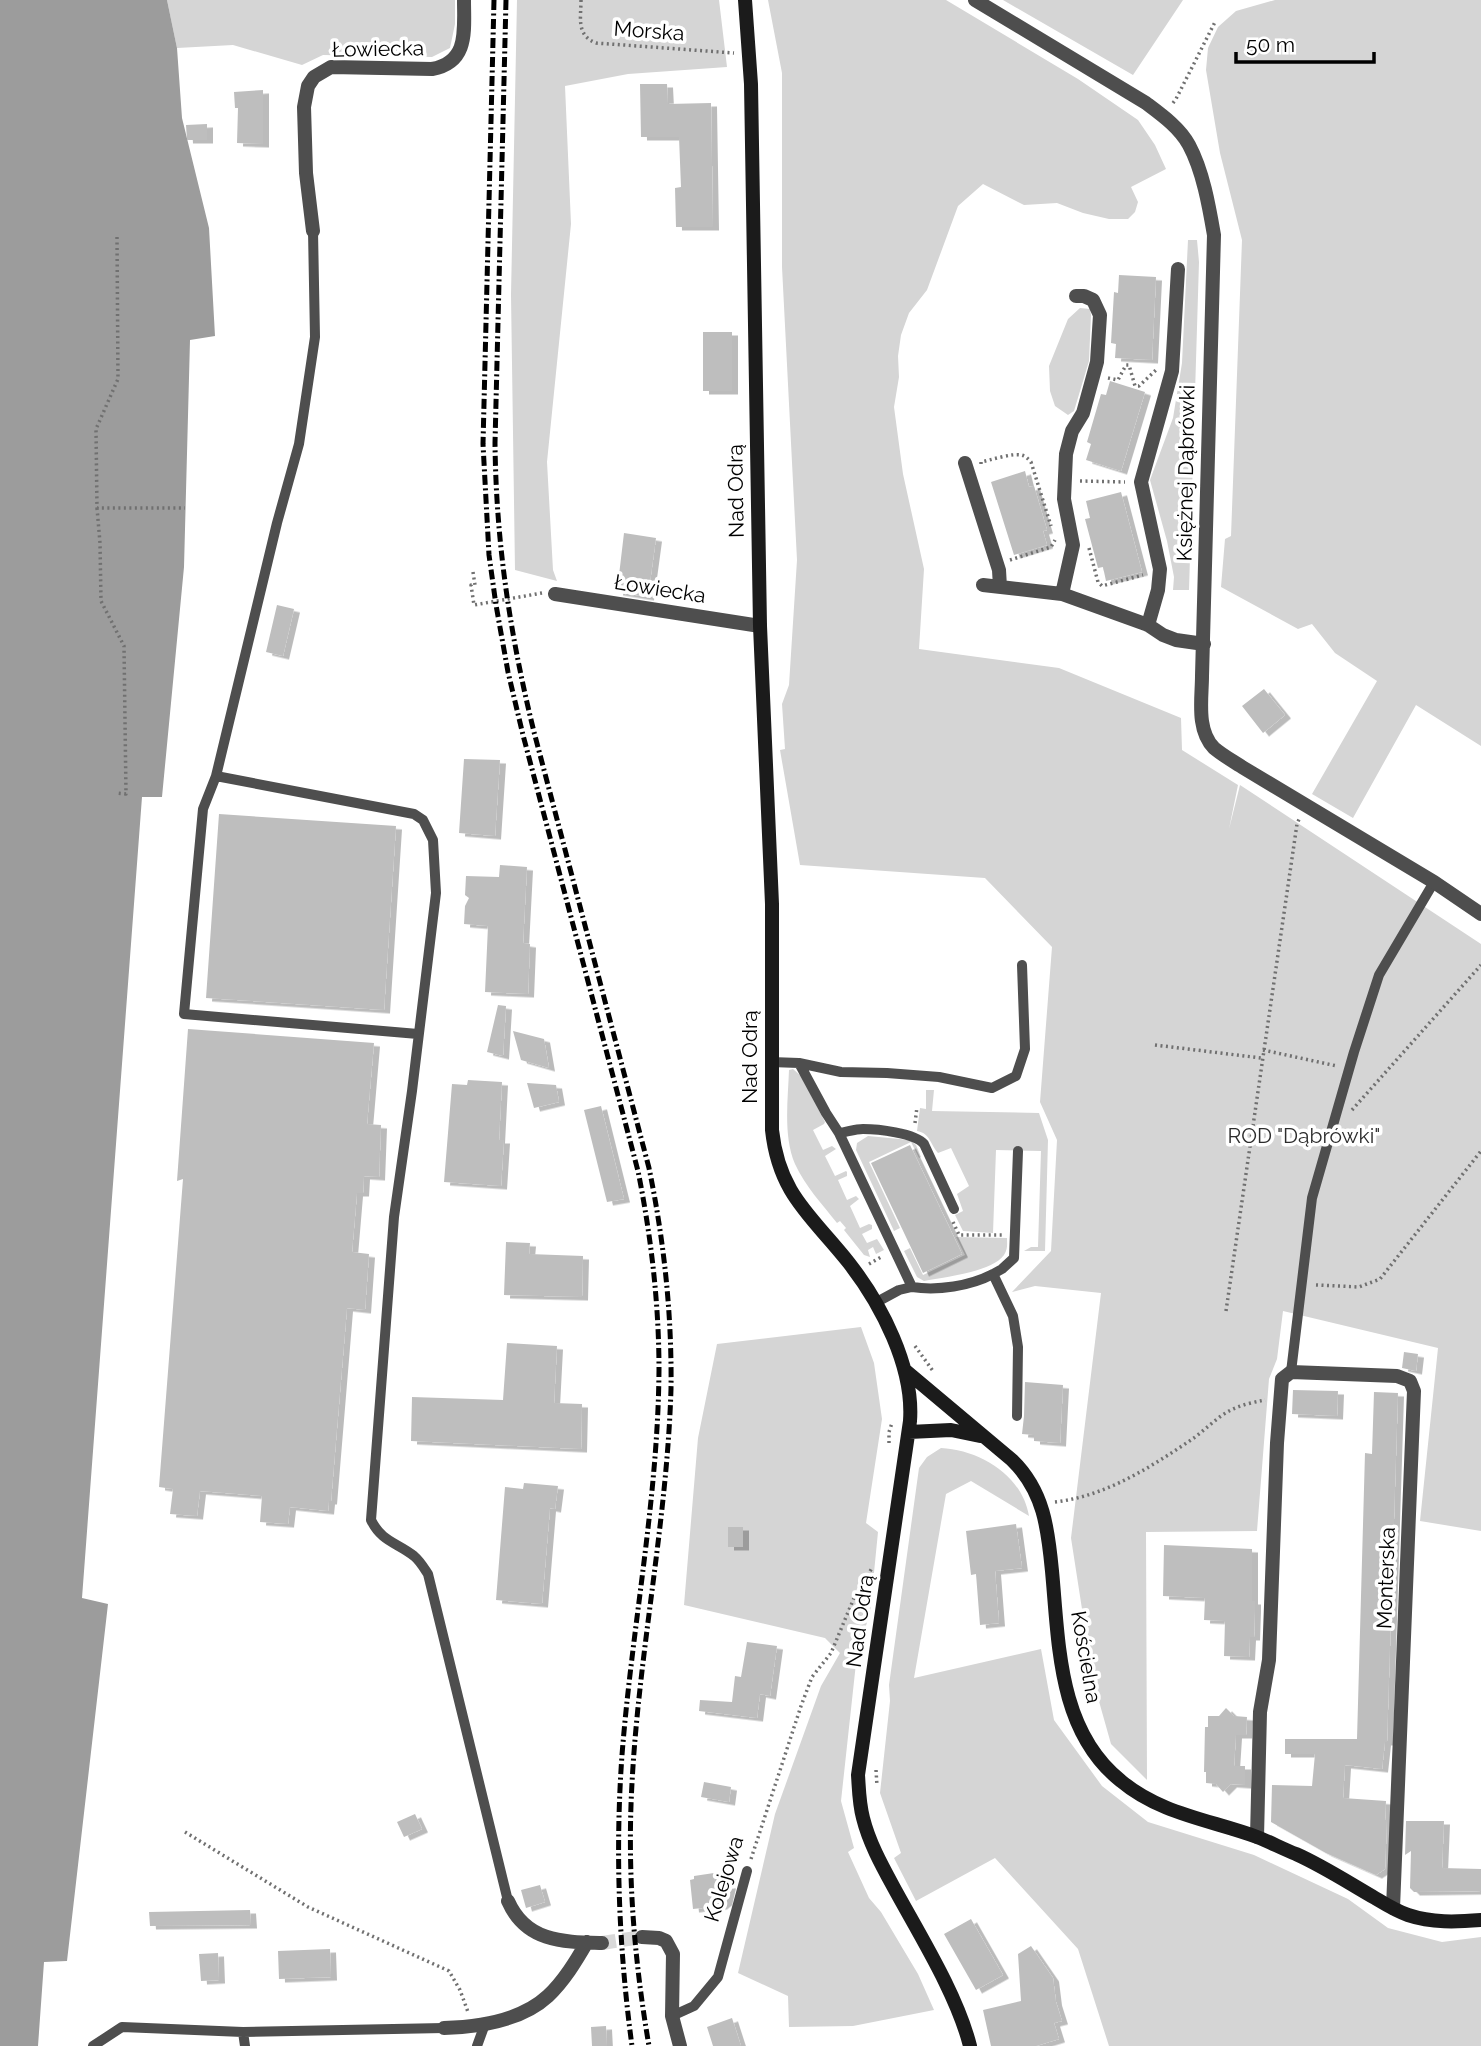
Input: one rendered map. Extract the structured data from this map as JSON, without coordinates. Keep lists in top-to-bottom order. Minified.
{"streets":{"street":["Łowiecka","Księżnej Dąbrówki","Nad Odrą","Monterska","Kościelna"],"lane":["Kolejowa"],"path":["Morska"]},"crossings":[["Morska","Nad Odrą"],["Łowiecka","Nad Odrą"],["Nad Odrą","Kościelna"],["Monterska","Kościelna"]],"parks":["ROD \"Dąbrówki\""],"scale_bar":"50 m"}
